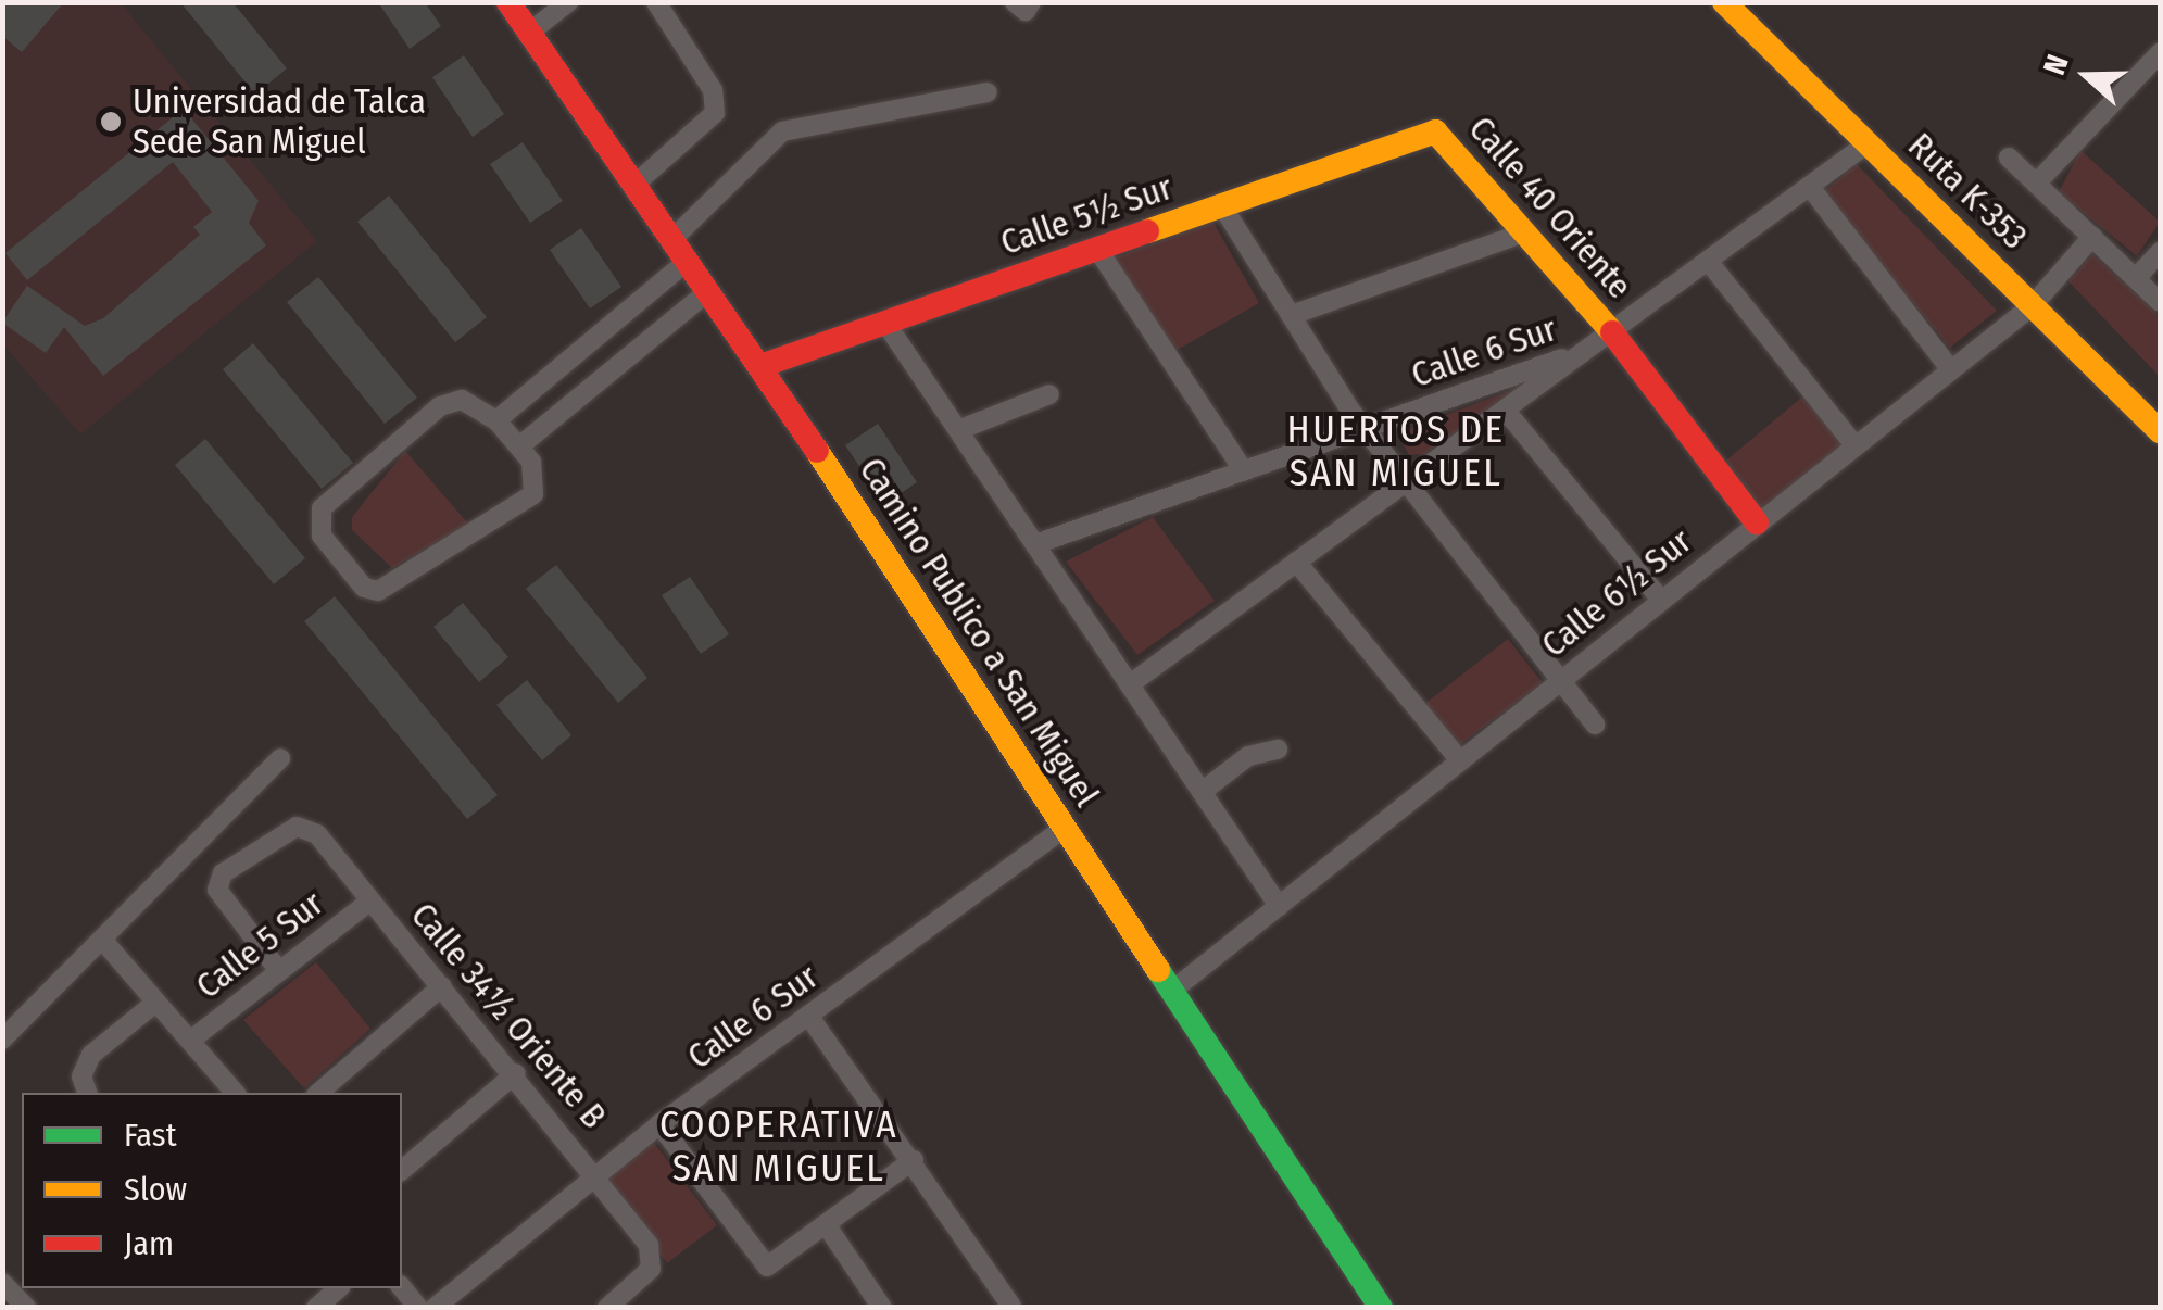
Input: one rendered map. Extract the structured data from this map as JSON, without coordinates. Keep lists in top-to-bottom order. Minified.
{"streets":{"street":["Ruta K-353","Calle 40 Oriente","Calle 5½ Sur","Calle 6 Sur","Calle 6½ Sur","Camino Publico a San Miguel","Calle 5 Sur","Calle 34½ Oriente B"]},"crossings":[["Ruta K-353","Calle 6 Sur"],["Ruta K-353","Calle 6½ Sur"],["Calle 40 Oriente","Calle 5½ Sur"],["Calle 40 Oriente","Calle 6 Sur"],["Calle 40 Oriente","Calle 6½ Sur"],["Calle 5½ Sur","Camino Publico a San Miguel"],["Calle 6 Sur","Camino Publico a San Miguel"],["Calle 6 Sur","Calle 34½ Oriente B"],["Calle 6½ Sur","Camino Publico a San Miguel"],["Calle 5 Sur","Calle 34½ Oriente B"]],"districts":["HUERTOS DE SAN MIGUEL","COOPERATIVA SAN MIGUEL"],"places":["Universidad de Talca Sede San Miguel"],"legend":["Fast","Slow","Jam"],"north":"left"}
